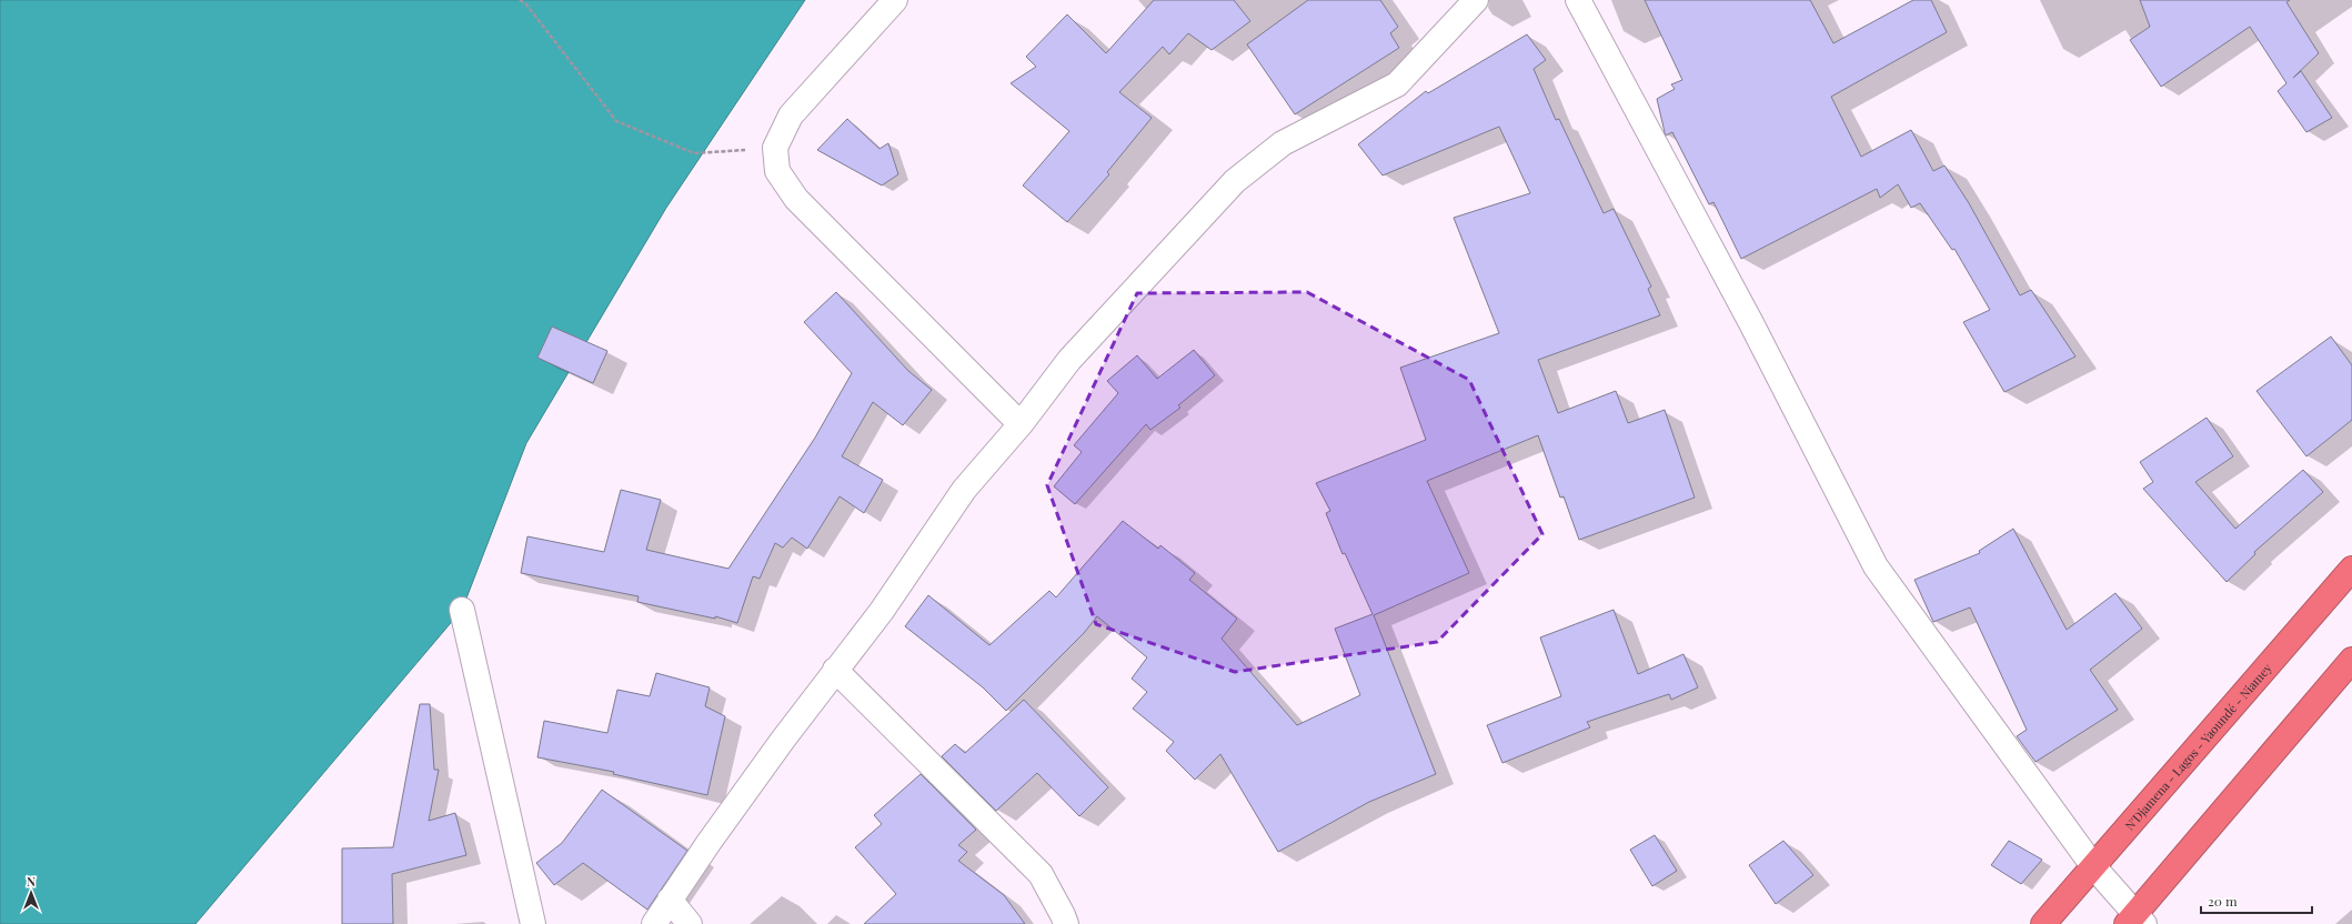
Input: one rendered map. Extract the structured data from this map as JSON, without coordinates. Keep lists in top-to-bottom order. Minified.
{"streets":{"highway":["N'Djamena - Lagos - Yaoundé - Niamey"]},"scale_bar":"20 m","north":"top"}
